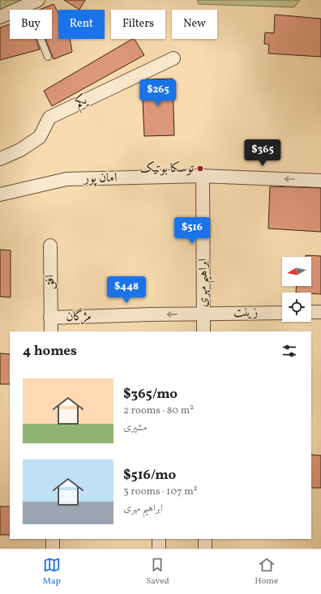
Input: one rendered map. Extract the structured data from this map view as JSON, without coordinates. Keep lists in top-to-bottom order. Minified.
{"streets":{"street":["یکم","امان پور","افق","ابراهیم مهری","زینت","مژگان"]},"crossings":[["امان پور","ابراهیم مهری"],["افق","مژگان"],["ابراهیم مهری","زینت"],["ابراهیم مهری","مژگان"],["زینت","مژگان"]],"one_way":["امان پور","مژگان"],"places":["توسکا بوتیک"],"north":"left","page":{"chip":["Buy","Rent","Filters","New"],"price":["$265","$365","$516","$448"],"heading":"4 homes","list":[{"name":"$365/mo","note":"2 rooms · 80 m² · مشیری"},{"name":"$516/mo","note":"3 rooms · 107 m² · ابراهیم مهری"}],"tabs":["Map","Saved","Home"]}}
